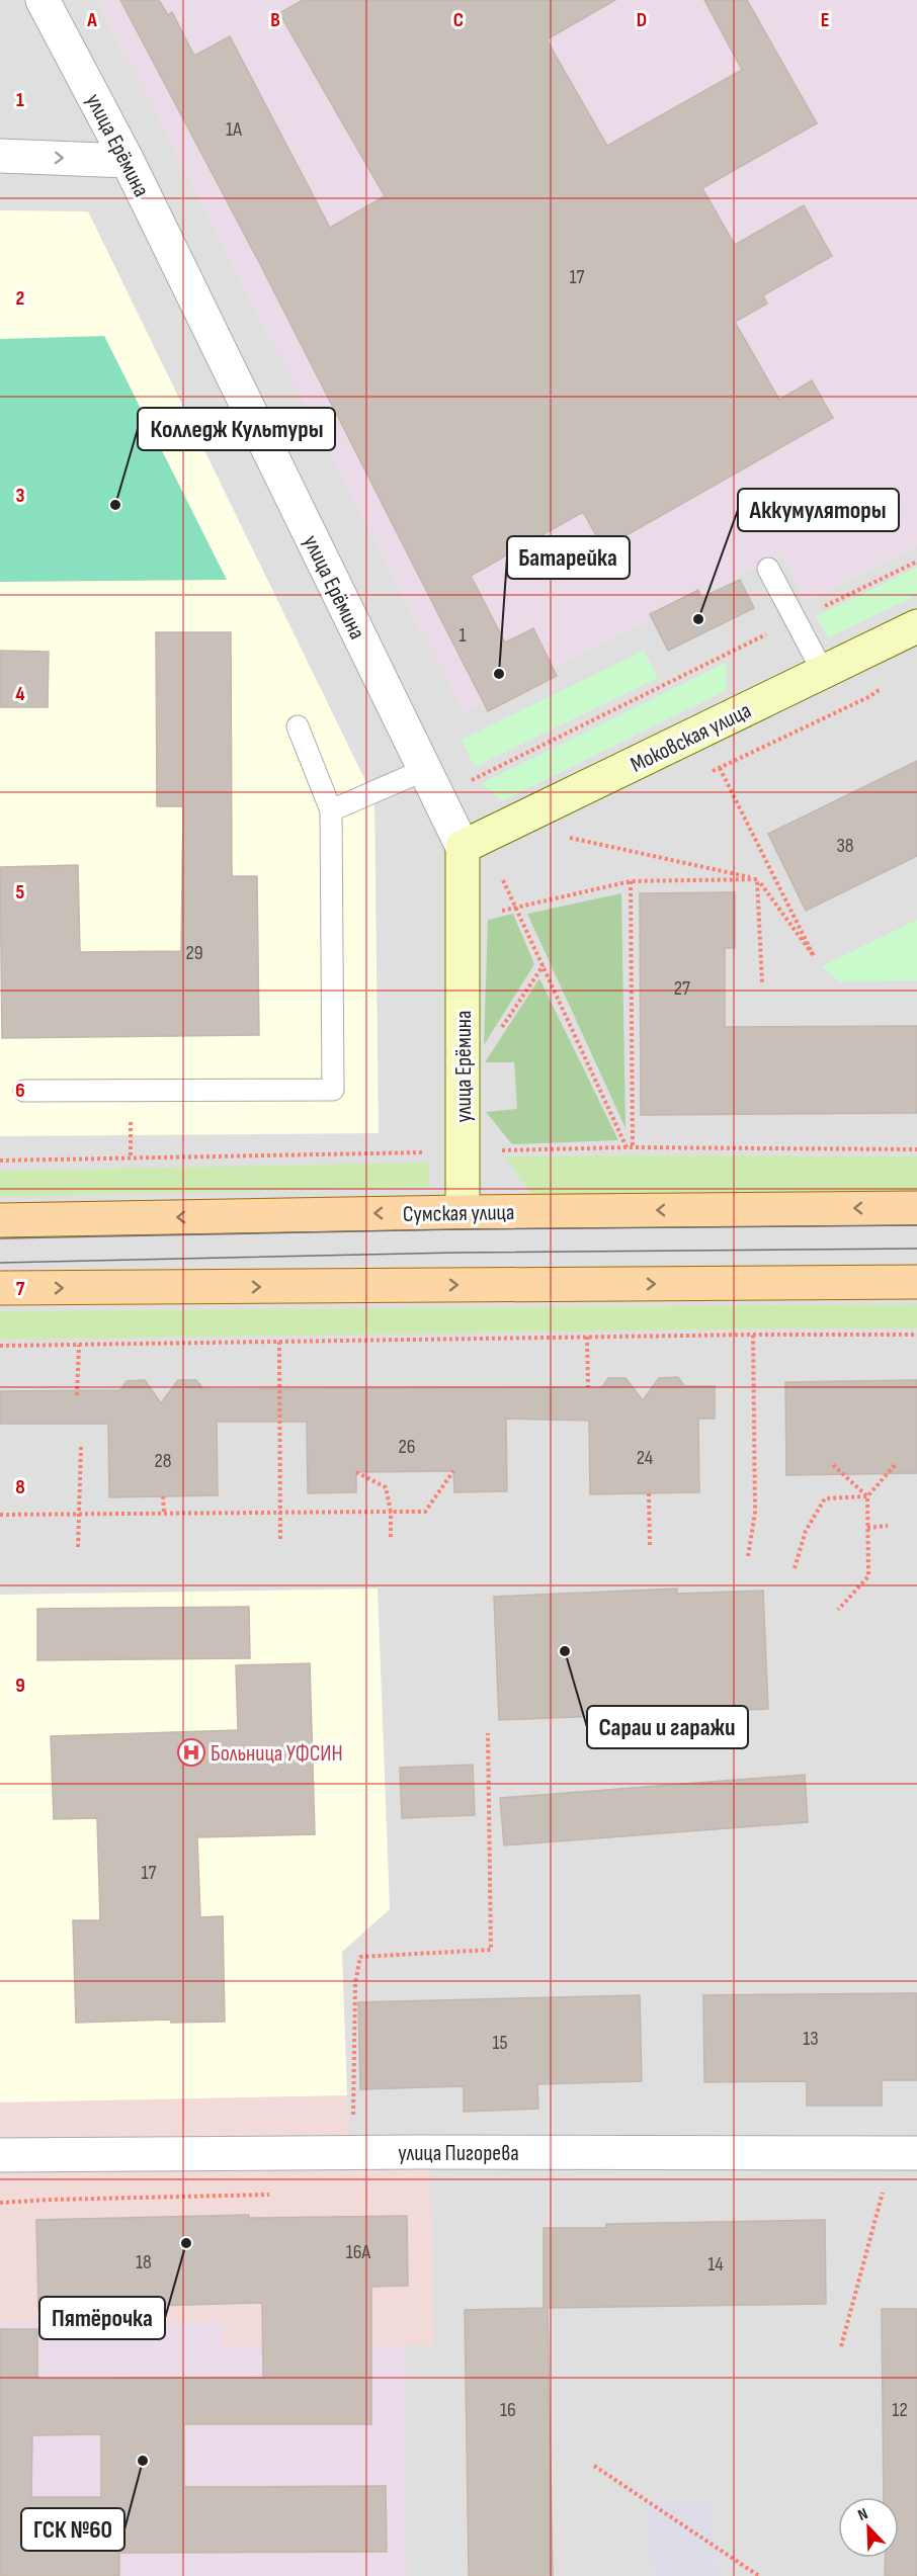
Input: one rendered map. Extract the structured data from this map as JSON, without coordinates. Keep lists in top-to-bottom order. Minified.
{"streets":{"main road":["Сумская улица"],"street":["улица Ерёмина","Моковская улица","улица Пигорева"]},"crossings":[["улица Ерёмина","Моковская улица"],["улица Ерёмина","Сумская улица"]],"places":{"other":["Колледж Культуры","Аккумуляторы","Батарейка","Сараи и гаражи","Пятёрочка","ГСК №60"],"hospital":["Больница УФСИН"]},"house_numbers":["1А","17","1","38","29","27","26","24","28","17","13","15","16А","18","14","16","12"],"north":"top left","grid":{"columns":["A","B","C","D","E"],"rows":["1","2","3","4","5","6","7","8","9"]}}
